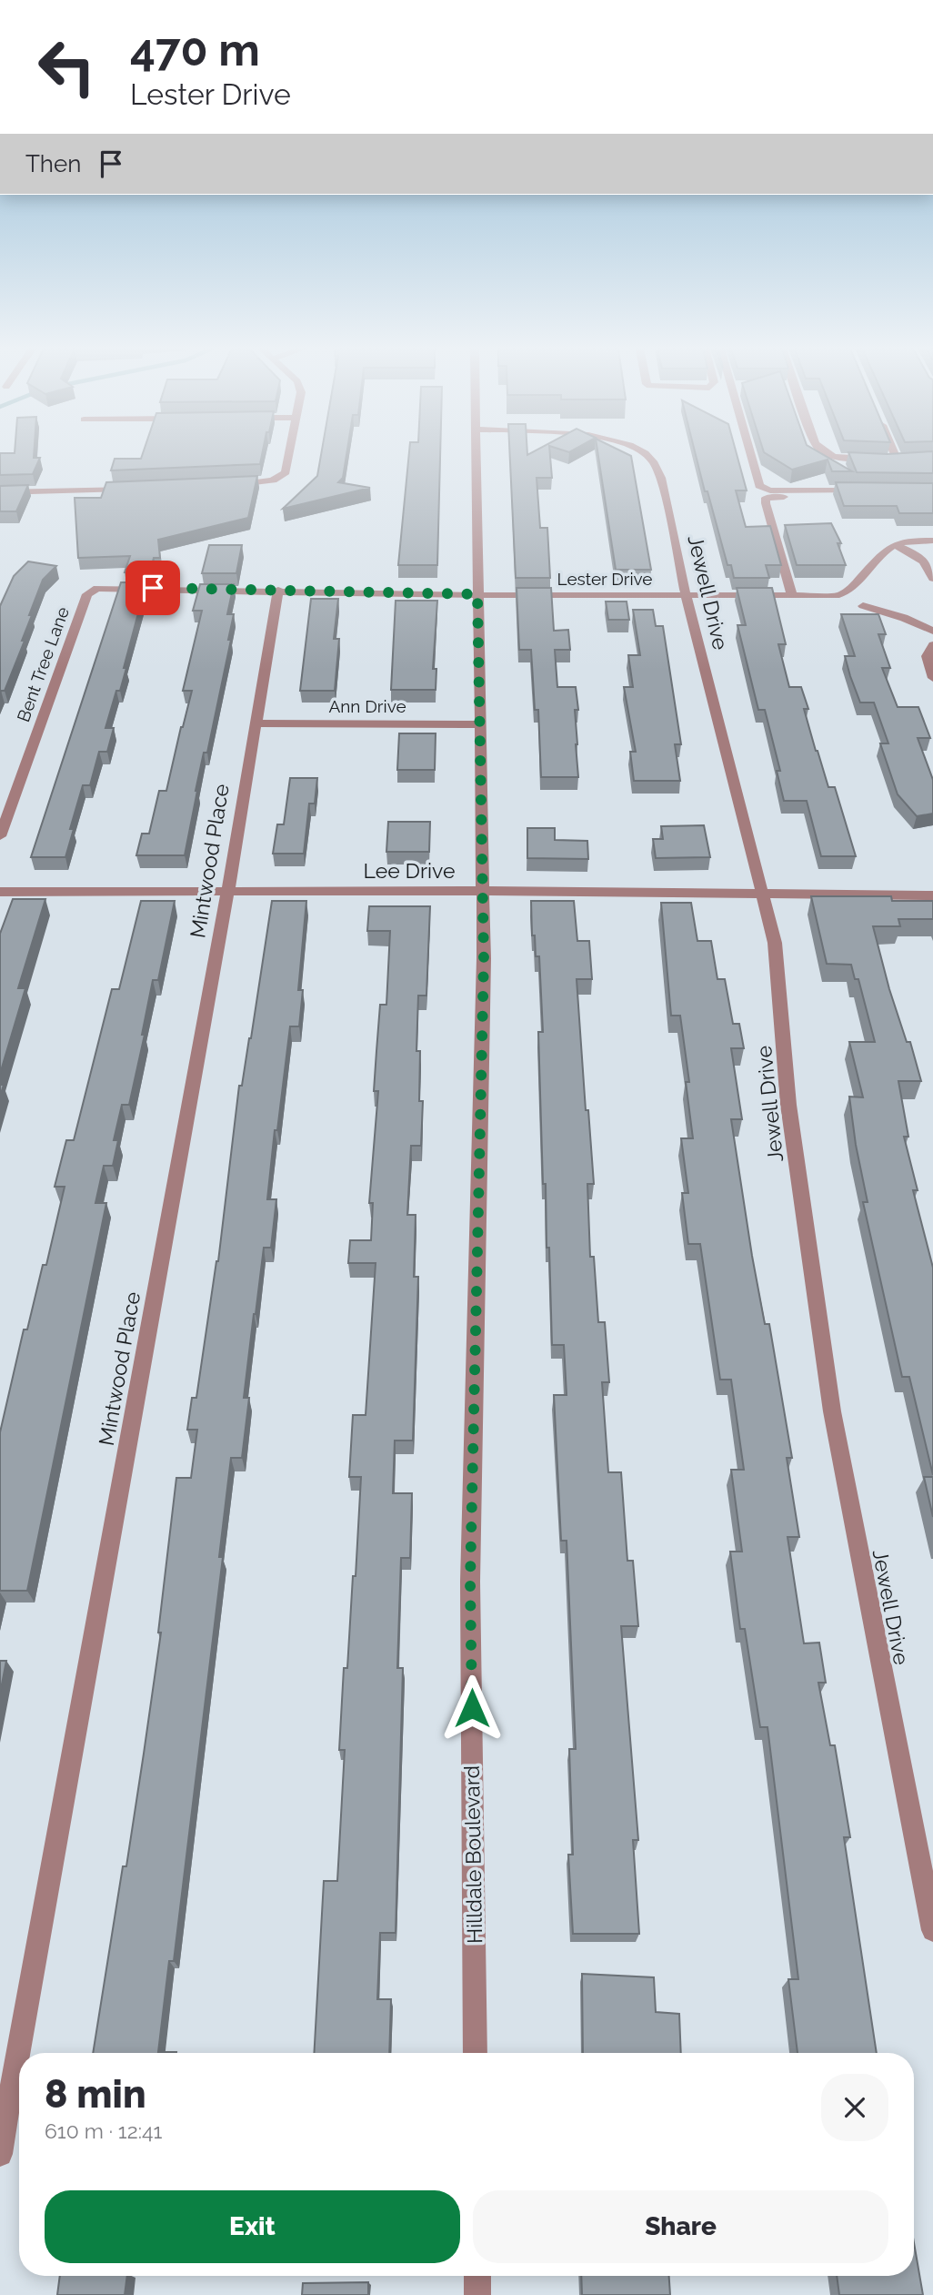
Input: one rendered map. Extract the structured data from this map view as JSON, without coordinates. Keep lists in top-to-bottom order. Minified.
{"streets":{"street":["Lester Drive","Jewell Drive","Bent Tree Lane","Ann Drive","Mintwood Place","Lee Drive","Hilldale Boulevard"]},"crossings":[["Lester Drive","Jewell Drive"],["Lester Drive","Bent Tree Lane"],["Lester Drive","Mintwood Place"],["Lester Drive","Hilldale Boulevard"],["Jewell Drive","Lee Drive"],["Ann Drive","Mintwood Place"],["Ann Drive","Hilldale Boulevard"],["Mintwood Place","Lee Drive"],["Lee Drive","Hilldale Boulevard"]],"page":{"turn":["470 m","Lester Drive"],"then":"Then","heading":["8 min","610 m · 12:41"],"buttons":["Exit","Share"]}}
